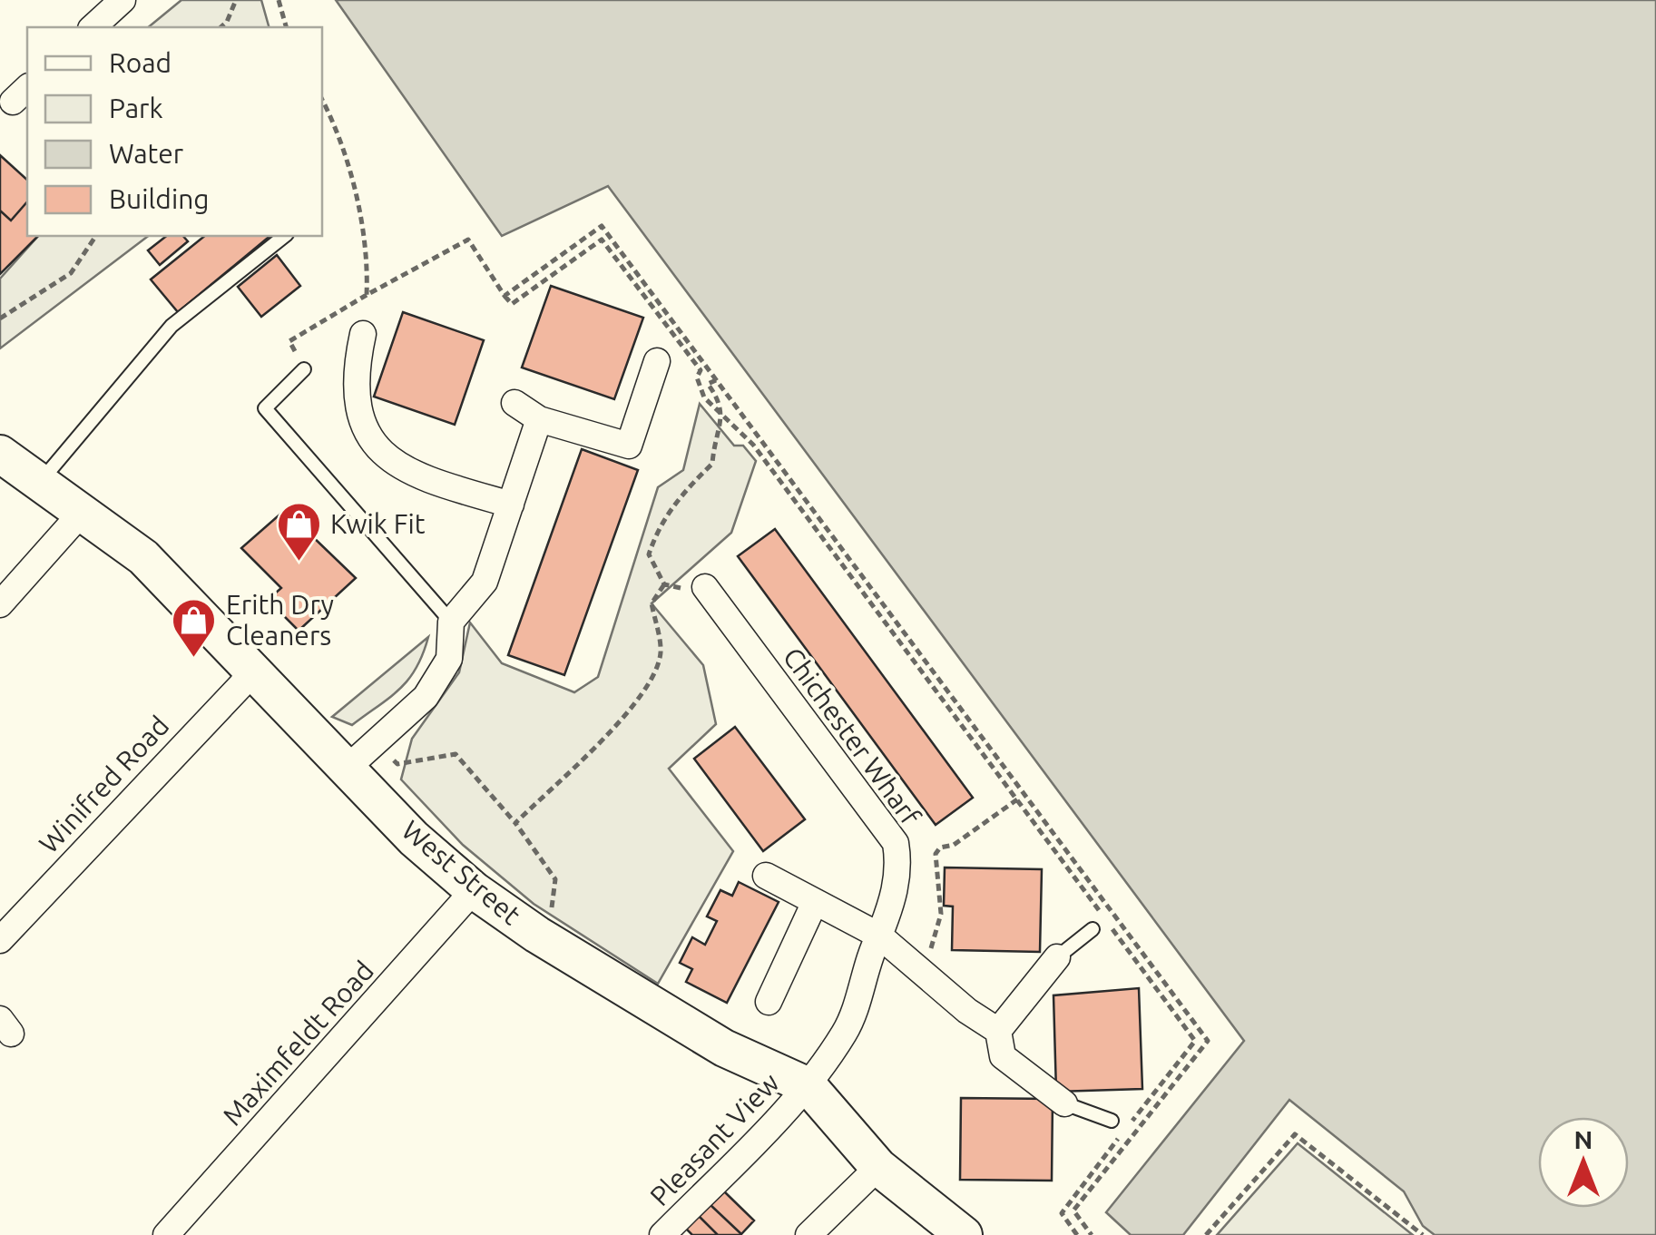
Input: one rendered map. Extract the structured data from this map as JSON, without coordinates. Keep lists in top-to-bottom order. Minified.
{"streets":{"street":["Chichester Wharf","Winifred Road","West Street","Maximfeldt Road","Pleasant View"]},"crossings":[["Chichester Wharf","West Street"],["Chichester Wharf","Pleasant View"],["Winifred Road","West Street"],["West Street","Maximfeldt Road"],["West Street","Pleasant View"]],"places":{"shop":["Kwik Fit","Erith Dry Cleaners"]},"legend":["Road","Park","Water","Building"],"north":"top"}
